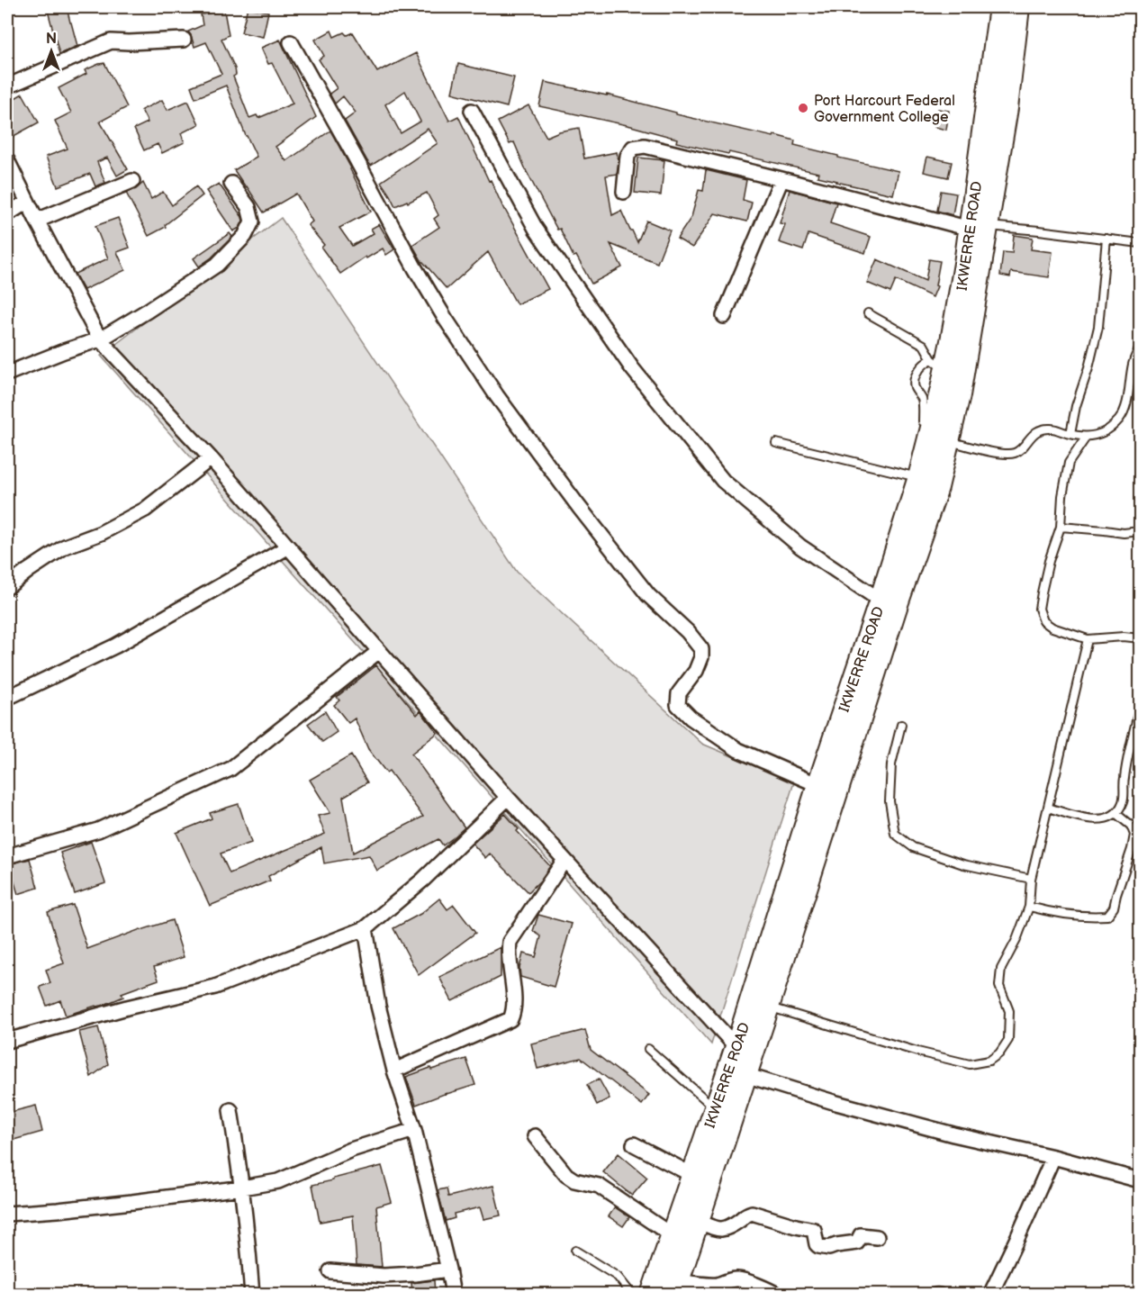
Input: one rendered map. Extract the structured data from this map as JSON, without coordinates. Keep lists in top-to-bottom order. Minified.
{"streets":{"main road":["IKWERRE ROAD"]},"places":["Port Harcourt Federal Government College"],"north":"top"}
